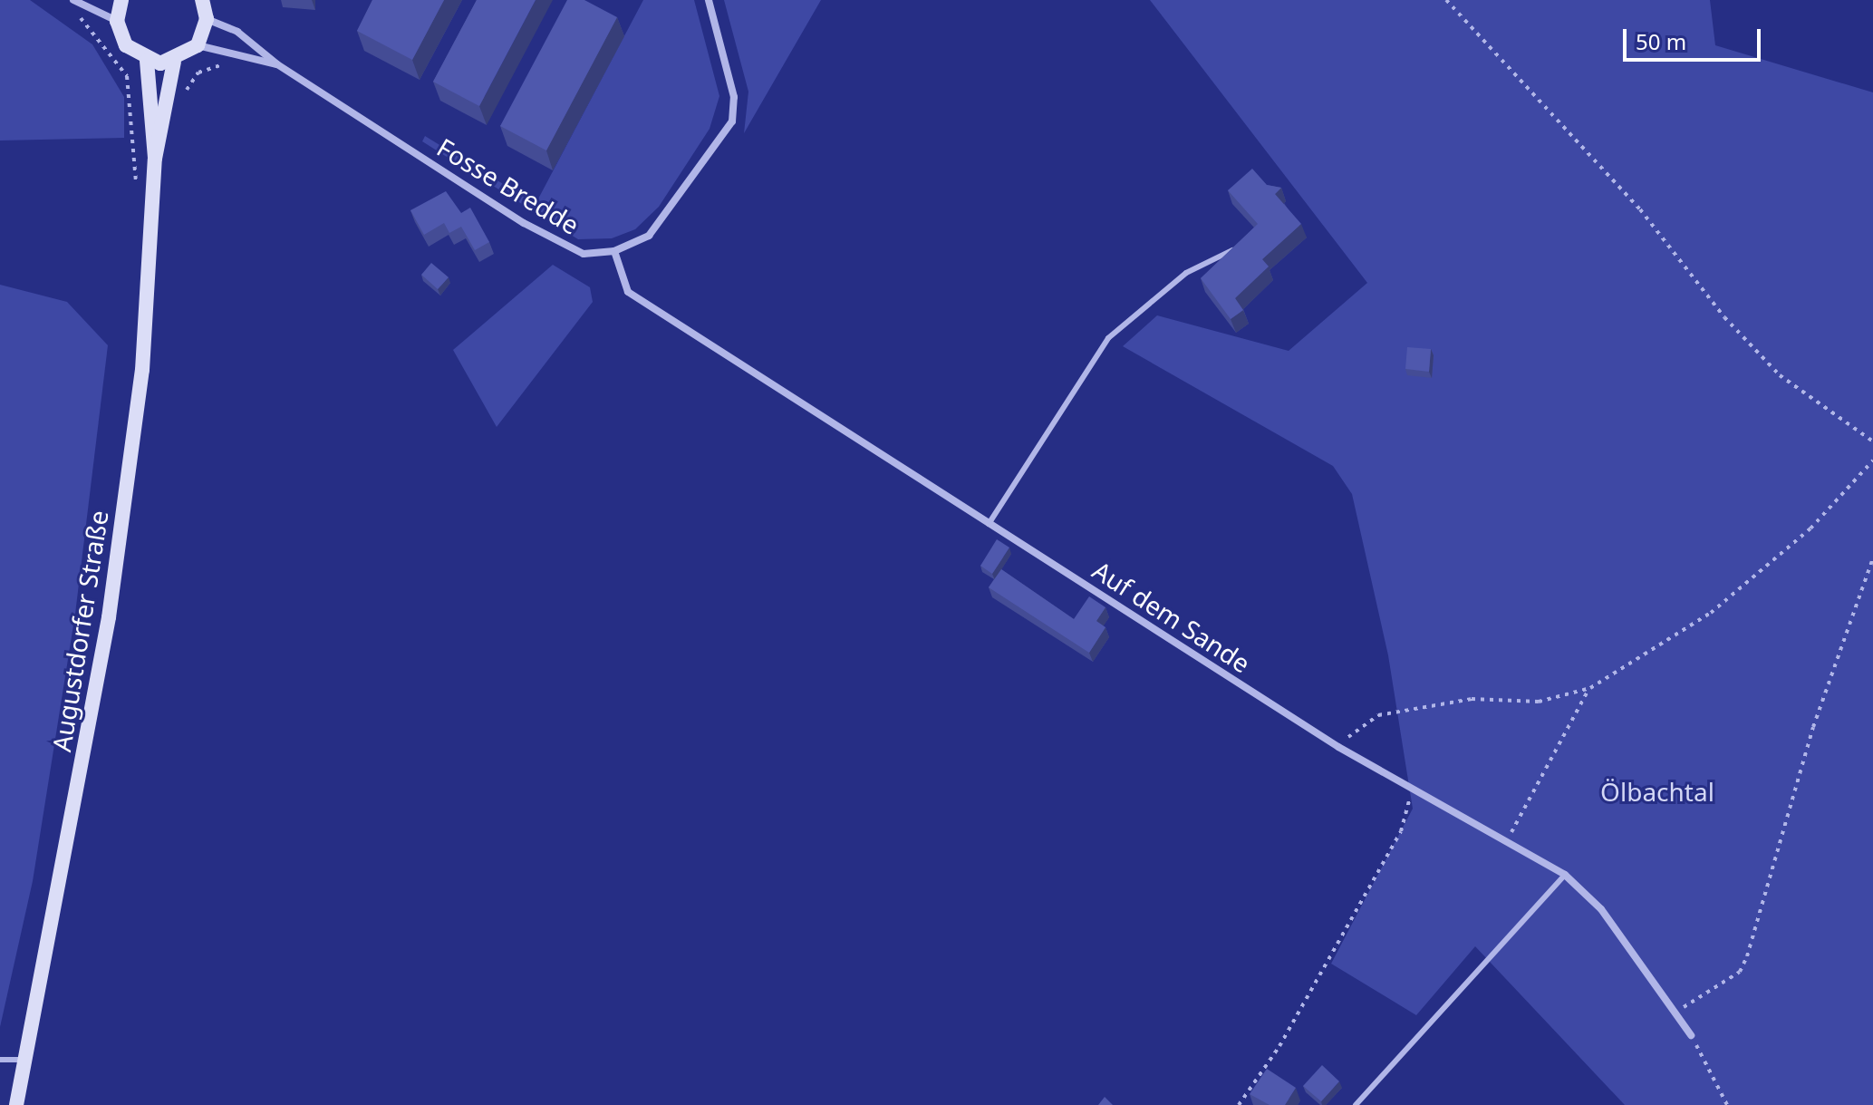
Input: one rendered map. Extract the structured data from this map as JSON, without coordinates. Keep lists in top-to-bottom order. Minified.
{"streets":{"main road":["Augustdorfer Straße"],"street":["Fosse Bredde","Auf dem Sande"]},"crossings":[["Fosse Bredde","Auf dem Sande"]],"parks":["Ölbachtal"],"scale_bar":"50 m"}
